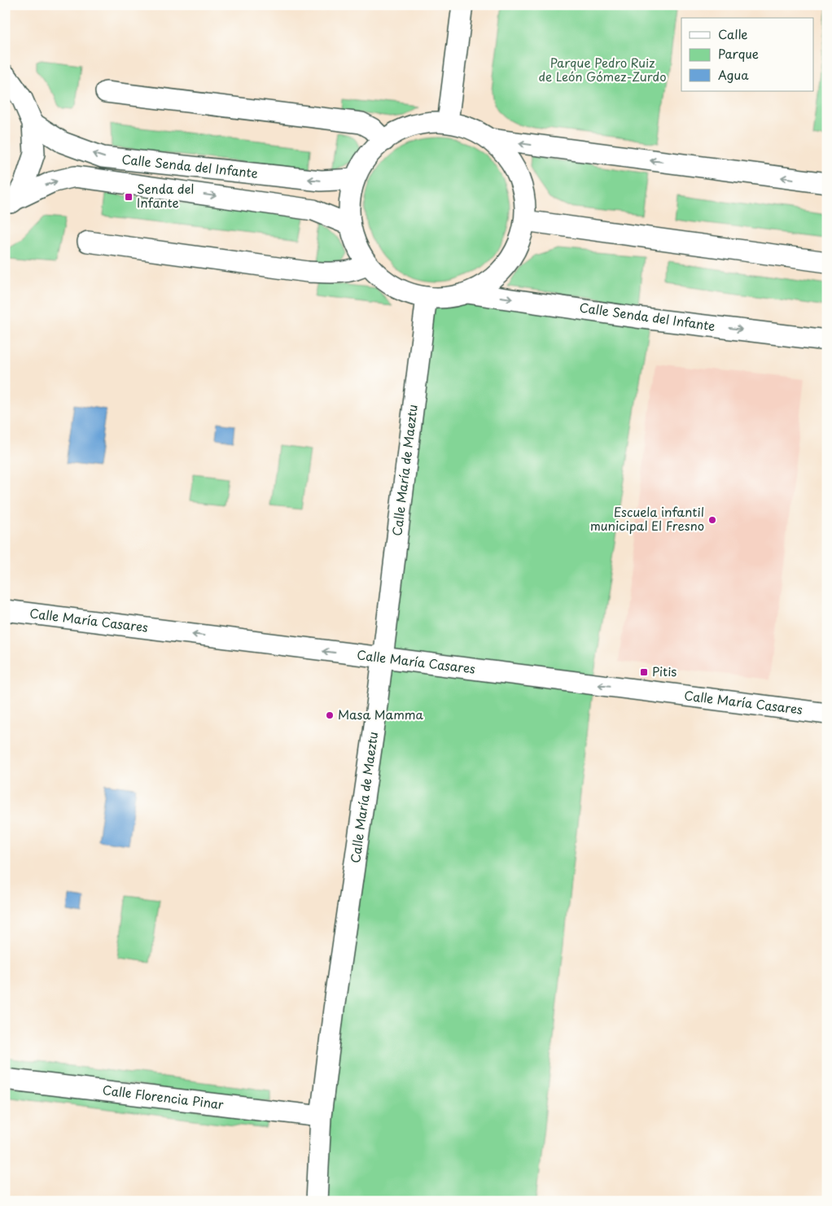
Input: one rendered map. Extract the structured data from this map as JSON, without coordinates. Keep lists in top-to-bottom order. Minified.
{"streets":{"street":["Calle Senda del Infante","Calle María de Maeztu","Calle María Casares","Calle Florencia Pinar"]},"crossings":[["Calle María de Maeztu","Calle María Casares"],["Calle María de Maeztu","Calle Florencia Pinar"]],"one_way":["Calle María Casares"],"parks":["Parque Pedro Ruiz de León Gómez-Zurdo"],"places":{"transit":["Senda del Infante","Pitis"],"other":["Escuela infantil municipal El Fresno","Masa Mamma"]},"legend":["Calle","Parque","Agua"]}
